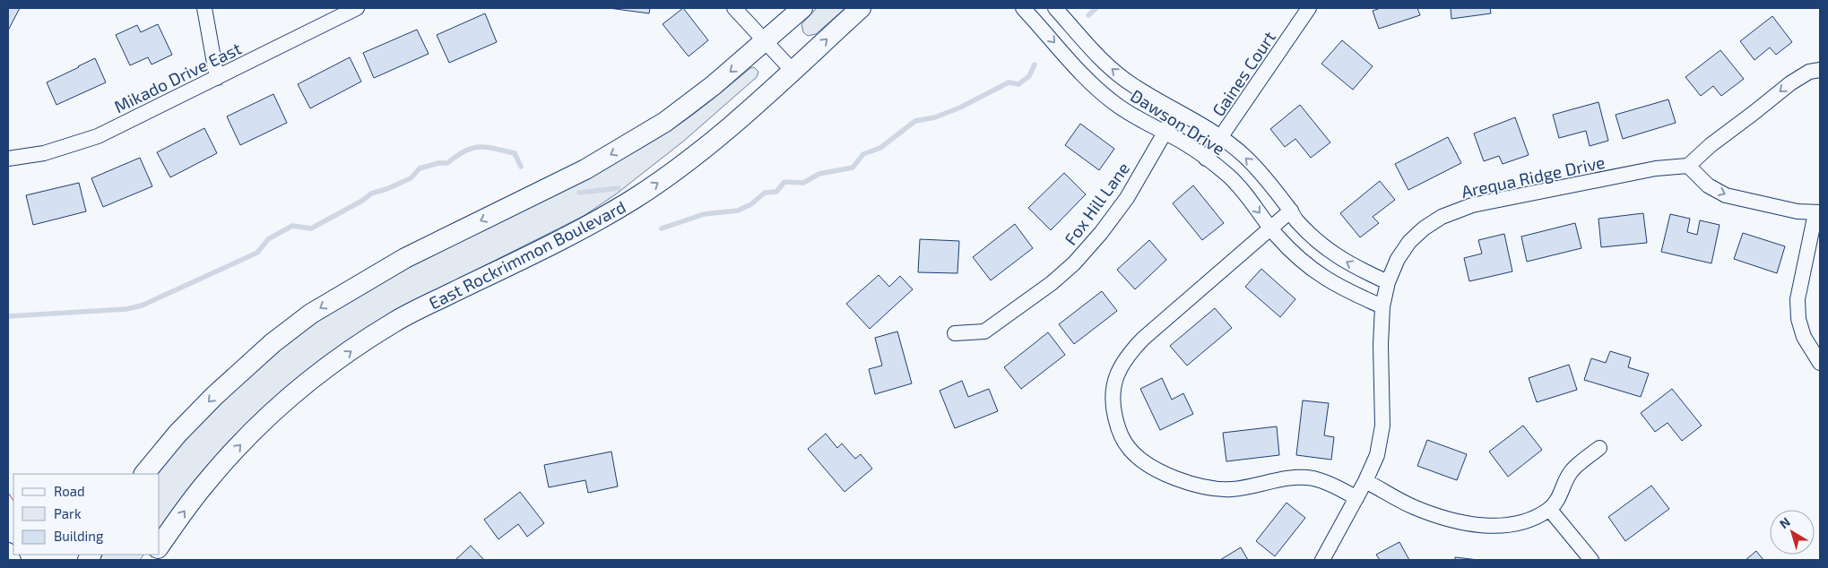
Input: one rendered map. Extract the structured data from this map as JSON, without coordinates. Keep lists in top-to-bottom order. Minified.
{"streets":{"main road":["East Rockrimmon Boulevard"],"street":["Gaines Court","Mikado Drive East","Dawson Drive","Arequa Ridge Drive","Fox Hill Lane"]},"crossings":[["Gaines Court","Dawson Drive"],["Dawson Drive","Arequa Ridge Drive"],["Dawson Drive","Fox Hill Lane"]],"legend":["Road","Park","Building"],"north":"top left"}
